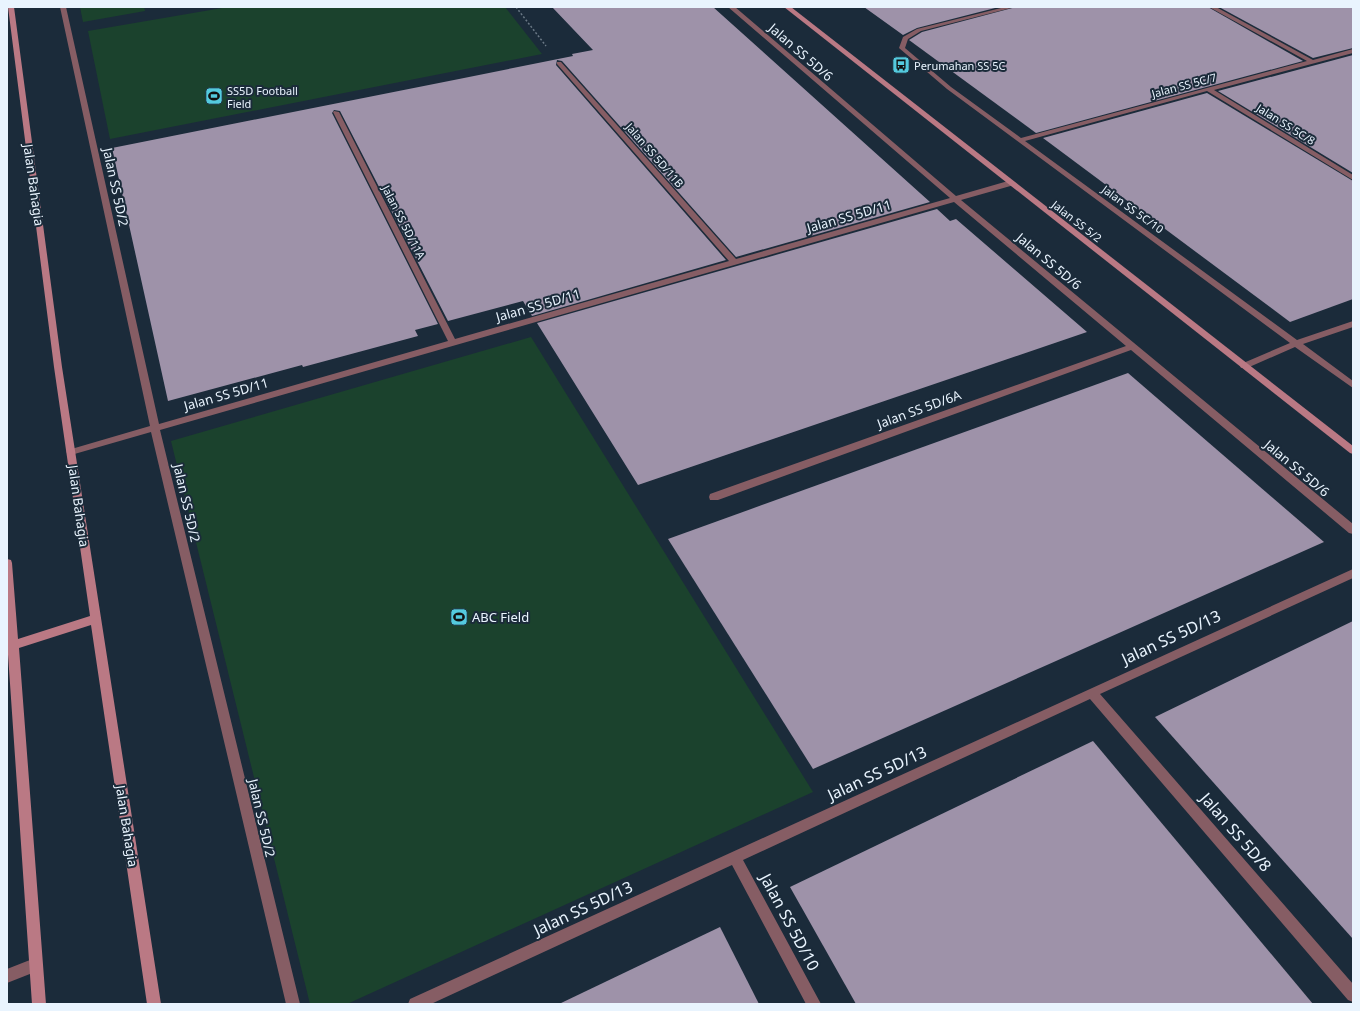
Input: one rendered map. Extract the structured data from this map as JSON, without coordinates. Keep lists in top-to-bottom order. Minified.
{"streets":{"main road":["Jalan Bahagia","Jalan SS 5/2"],"street":["Jalan SS 5D/6","Jalan SS 5C/7","Jalan SS 5C/8","Jalan SS 5D/11B","Jalan SS 5D/2","Jalan SS 5C/10","Jalan SS 5D/11","Jalan SS 5D/11A","Jalan SS 5D/6A","Jalan SS 5D/13","Jalan SS 5D/8","Jalan SS 5D/10"]},"crossings":[["Jalan SS 5D/6","Jalan SS 5D/11"],["Jalan SS 5D/6","Jalan SS 5D/6A"],["Jalan SS 5C/7","Jalan SS 5C/8"],["Jalan SS 5C/7","Jalan SS 5C/10"],["Jalan SS 5D/11B","Jalan SS 5D/11"],["Jalan Bahagia","Jalan SS 5D/11"],["Jalan SS 5D/2","Jalan SS 5D/11"],["Jalan SS 5D/11","Jalan SS 5/2"],["Jalan SS 5D/11","Jalan SS 5D/11A"],["Jalan SS 5D/13","Jalan SS 5D/8"],["Jalan SS 5D/13","Jalan SS 5D/10"]],"places":{"bus stop":["Perumahan SS 5C"],"sports":["SS5D Football Field","ABC Field"]}}
